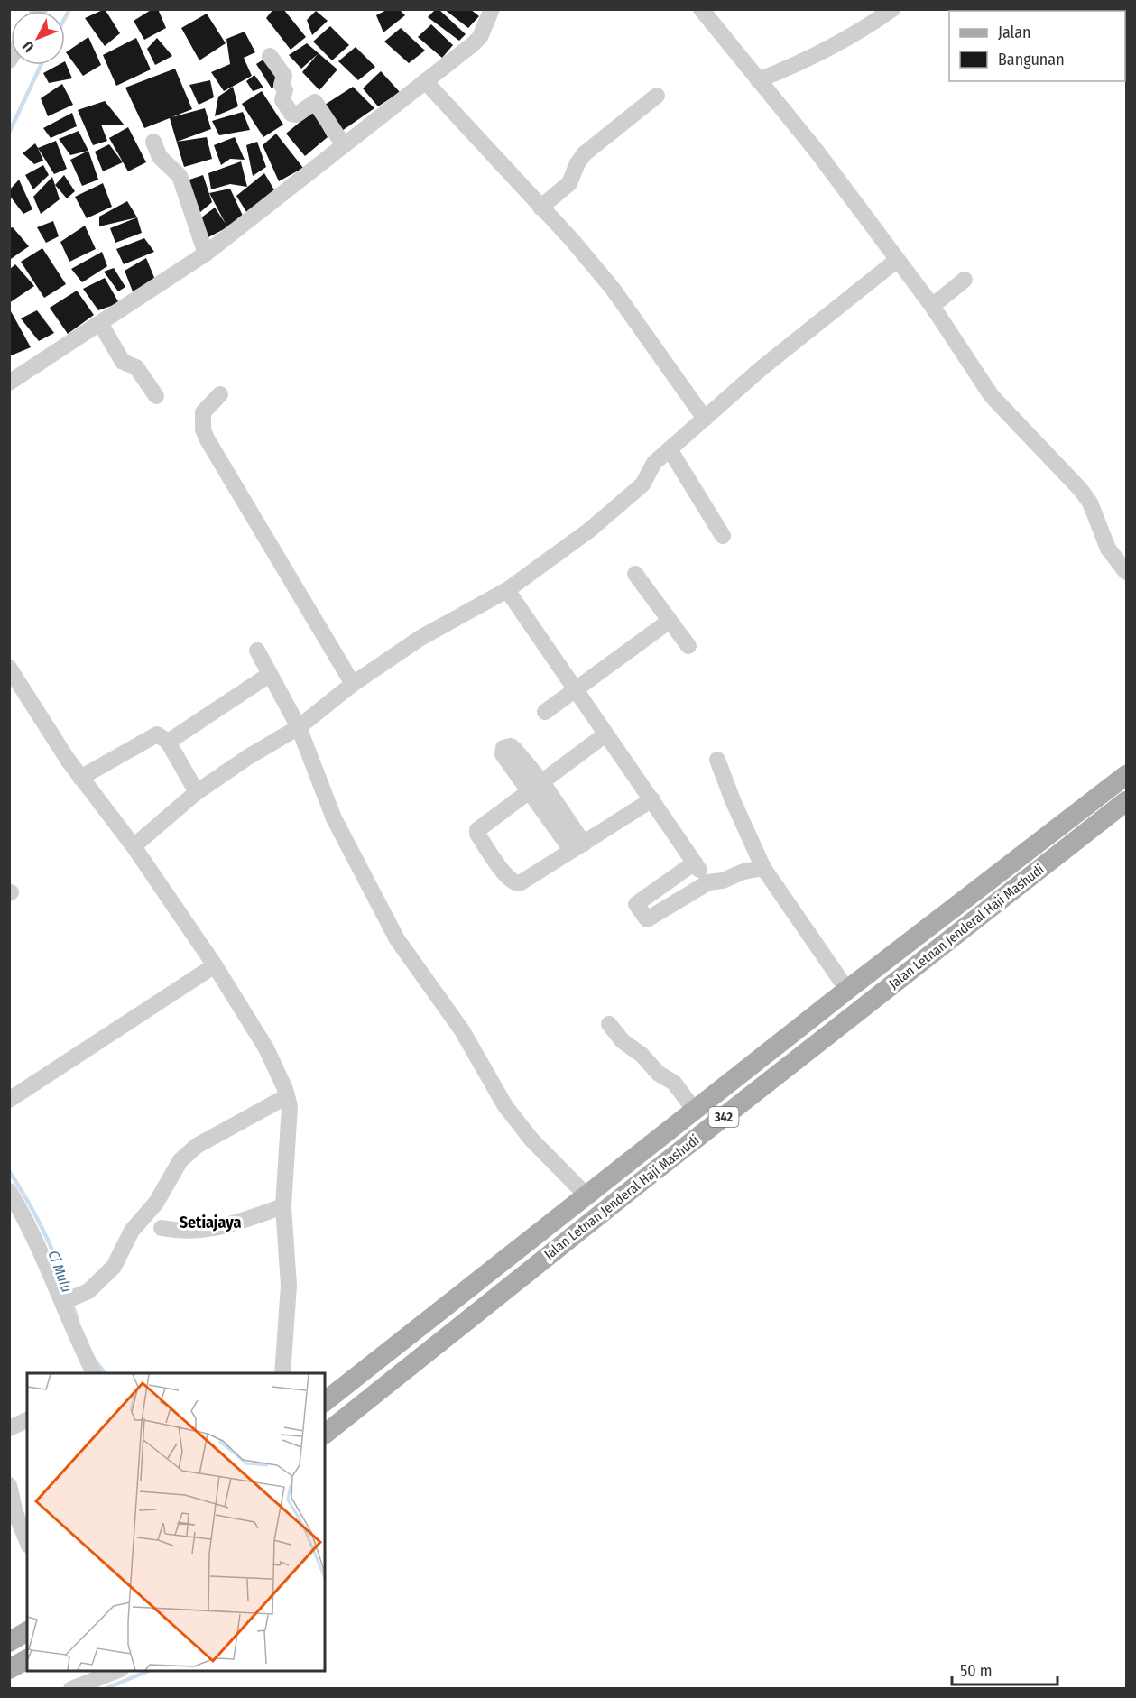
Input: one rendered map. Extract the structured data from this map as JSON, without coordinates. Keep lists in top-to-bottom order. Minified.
{"streets":{"main road":["Jalan Letnan Jenderal Haji Mashudi","342"]},"districts":["Setiajaya"],"water":["Ci Mulu"],"legend":["Jalan","Bangunan"],"scale_bar":"50 m","north":"bottom left"}
